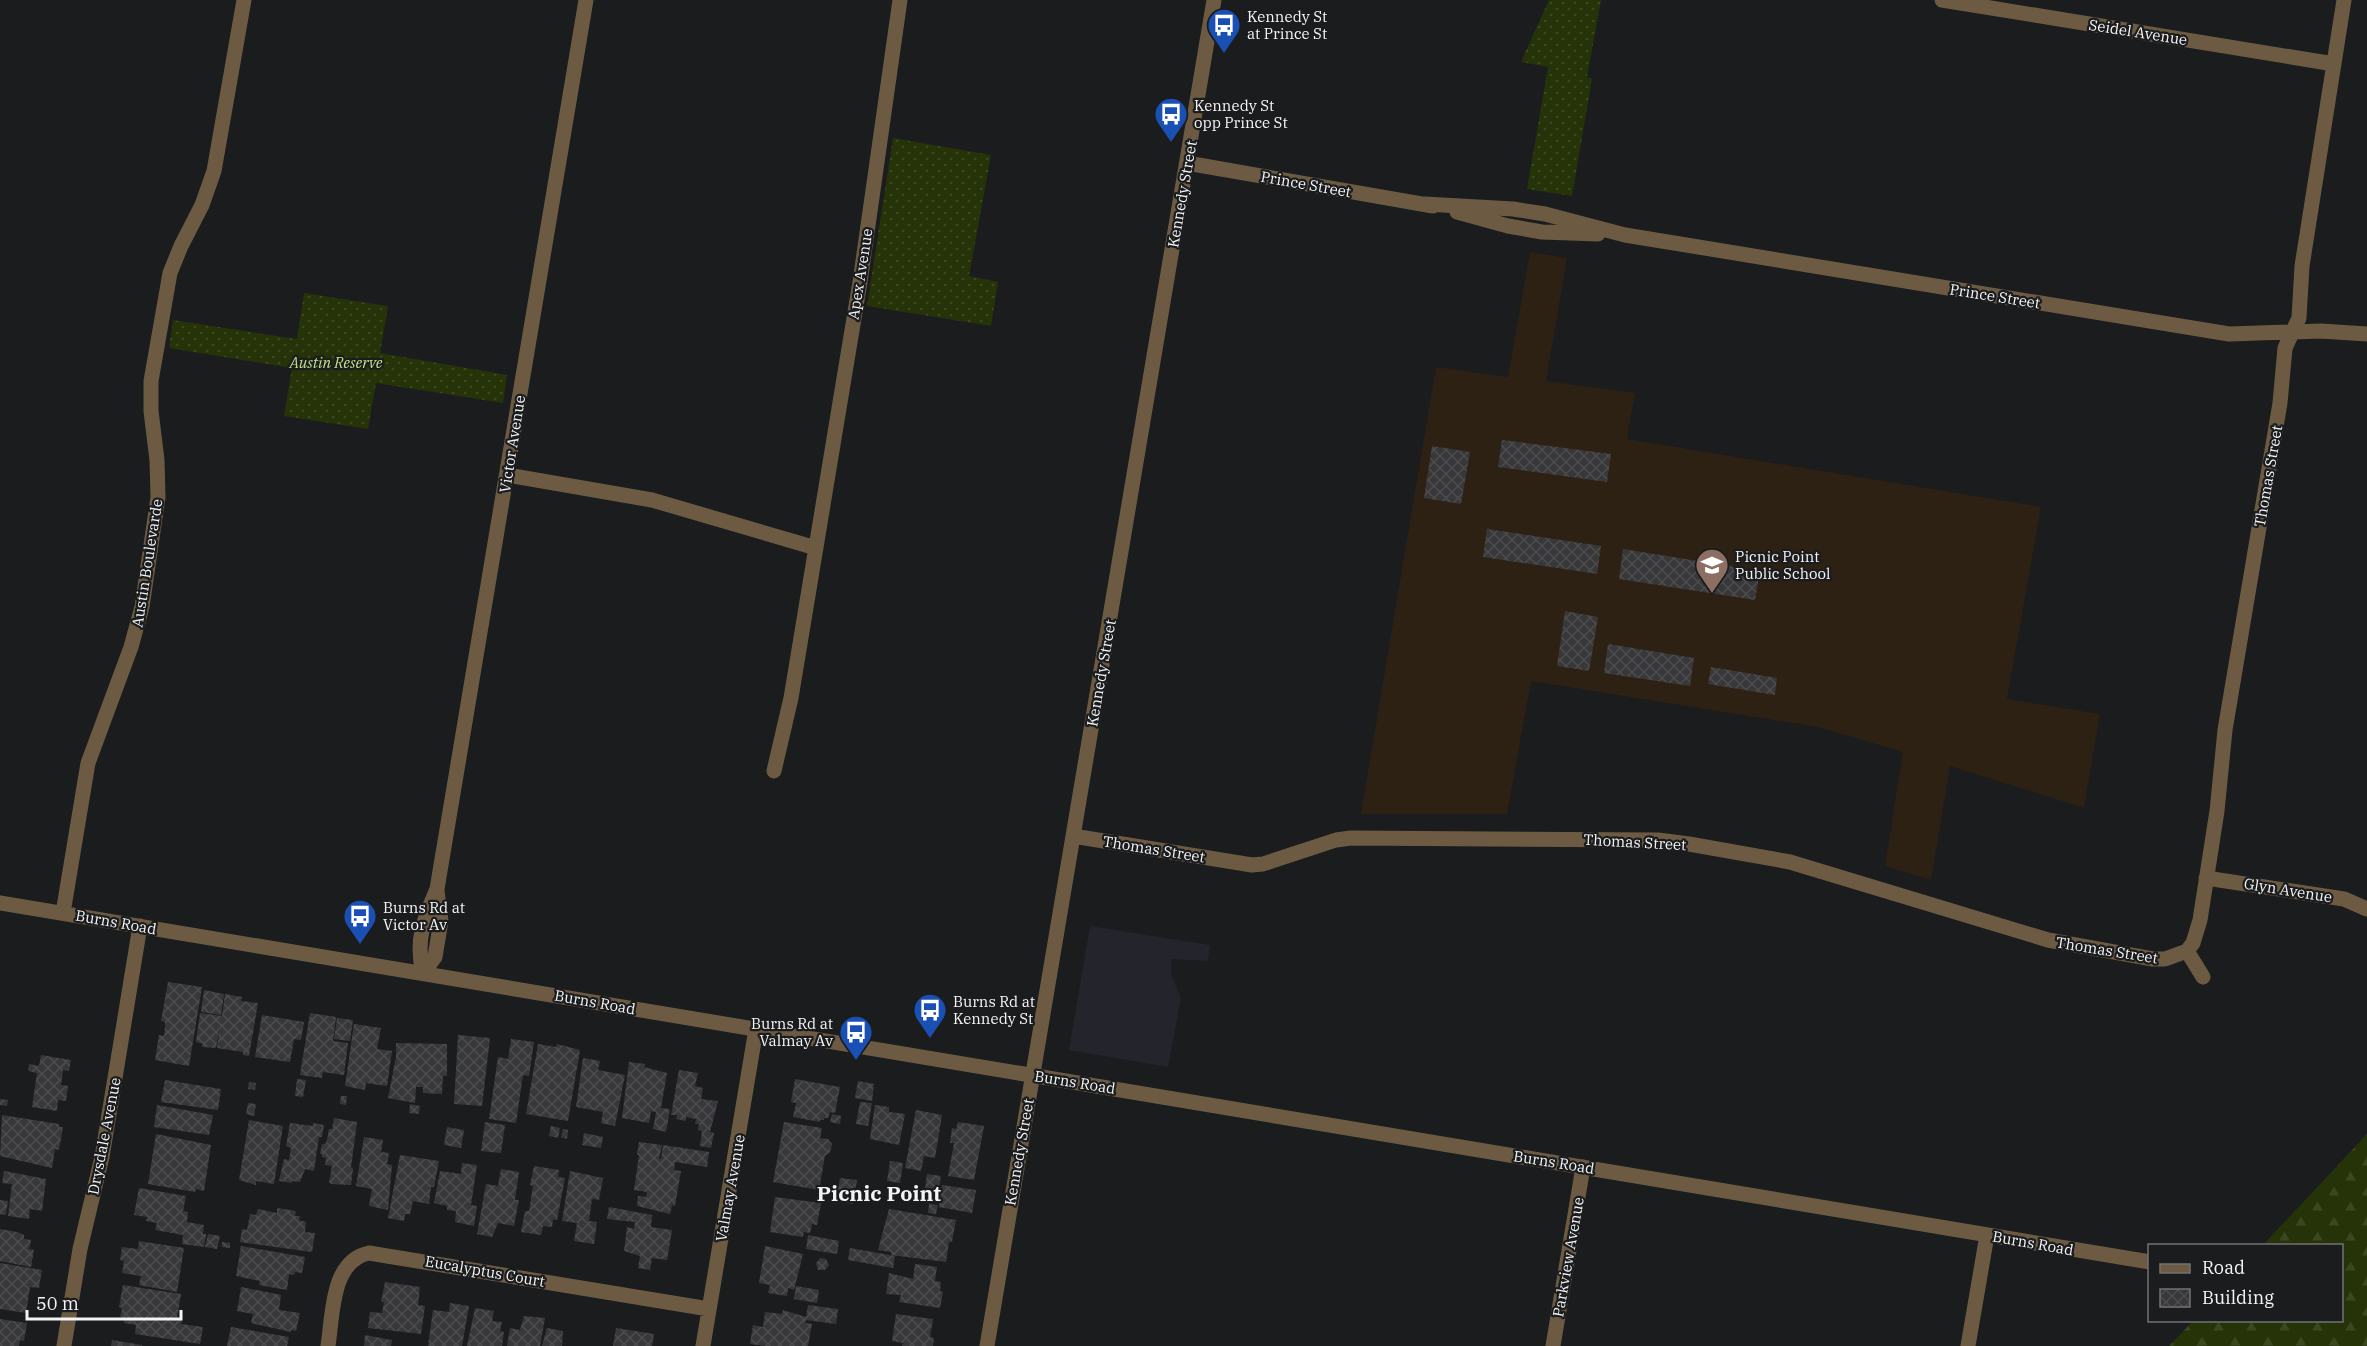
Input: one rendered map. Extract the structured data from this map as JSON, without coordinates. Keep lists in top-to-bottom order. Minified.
{"streets":{"street":["Seidel Avenue","Prince Street","Kennedy Street","Apex Avenue","Victor Avenue","Thomas Street","Austin Boulevarde","Glyn Avenue","Burns Road","Drysdale Avenue","Valmay Avenue","Parkview Avenue","Eucalyptus Court"]},"crossings":[["Seidel Avenue","Thomas Street"],["Prince Street","Kennedy Street"],["Prince Street","Thomas Street"],["Kennedy Street","Thomas Street"],["Kennedy Street","Burns Road"],["Victor Avenue","Burns Road"],["Thomas Street","Glyn Avenue"],["Austin Boulevarde","Burns Road"],["Burns Road","Drysdale Avenue"],["Burns Road","Valmay Avenue"],["Burns Road","Parkview Avenue"],["Valmay Avenue","Eucalyptus Court"]],"districts":["Picnic Point"],"parks":["Austin Reserve"],"places":{"bus stop":["Kennedy St at Prince St","Kennedy St opp Prince St","Burns Rd at Victor Av","Burns Rd at Kennedy St","Burns Rd at Valmay Av"],"school or university":["Picnic Point Public School"]},"legend":["Road","Building"],"scale_bar":"50 m"}
